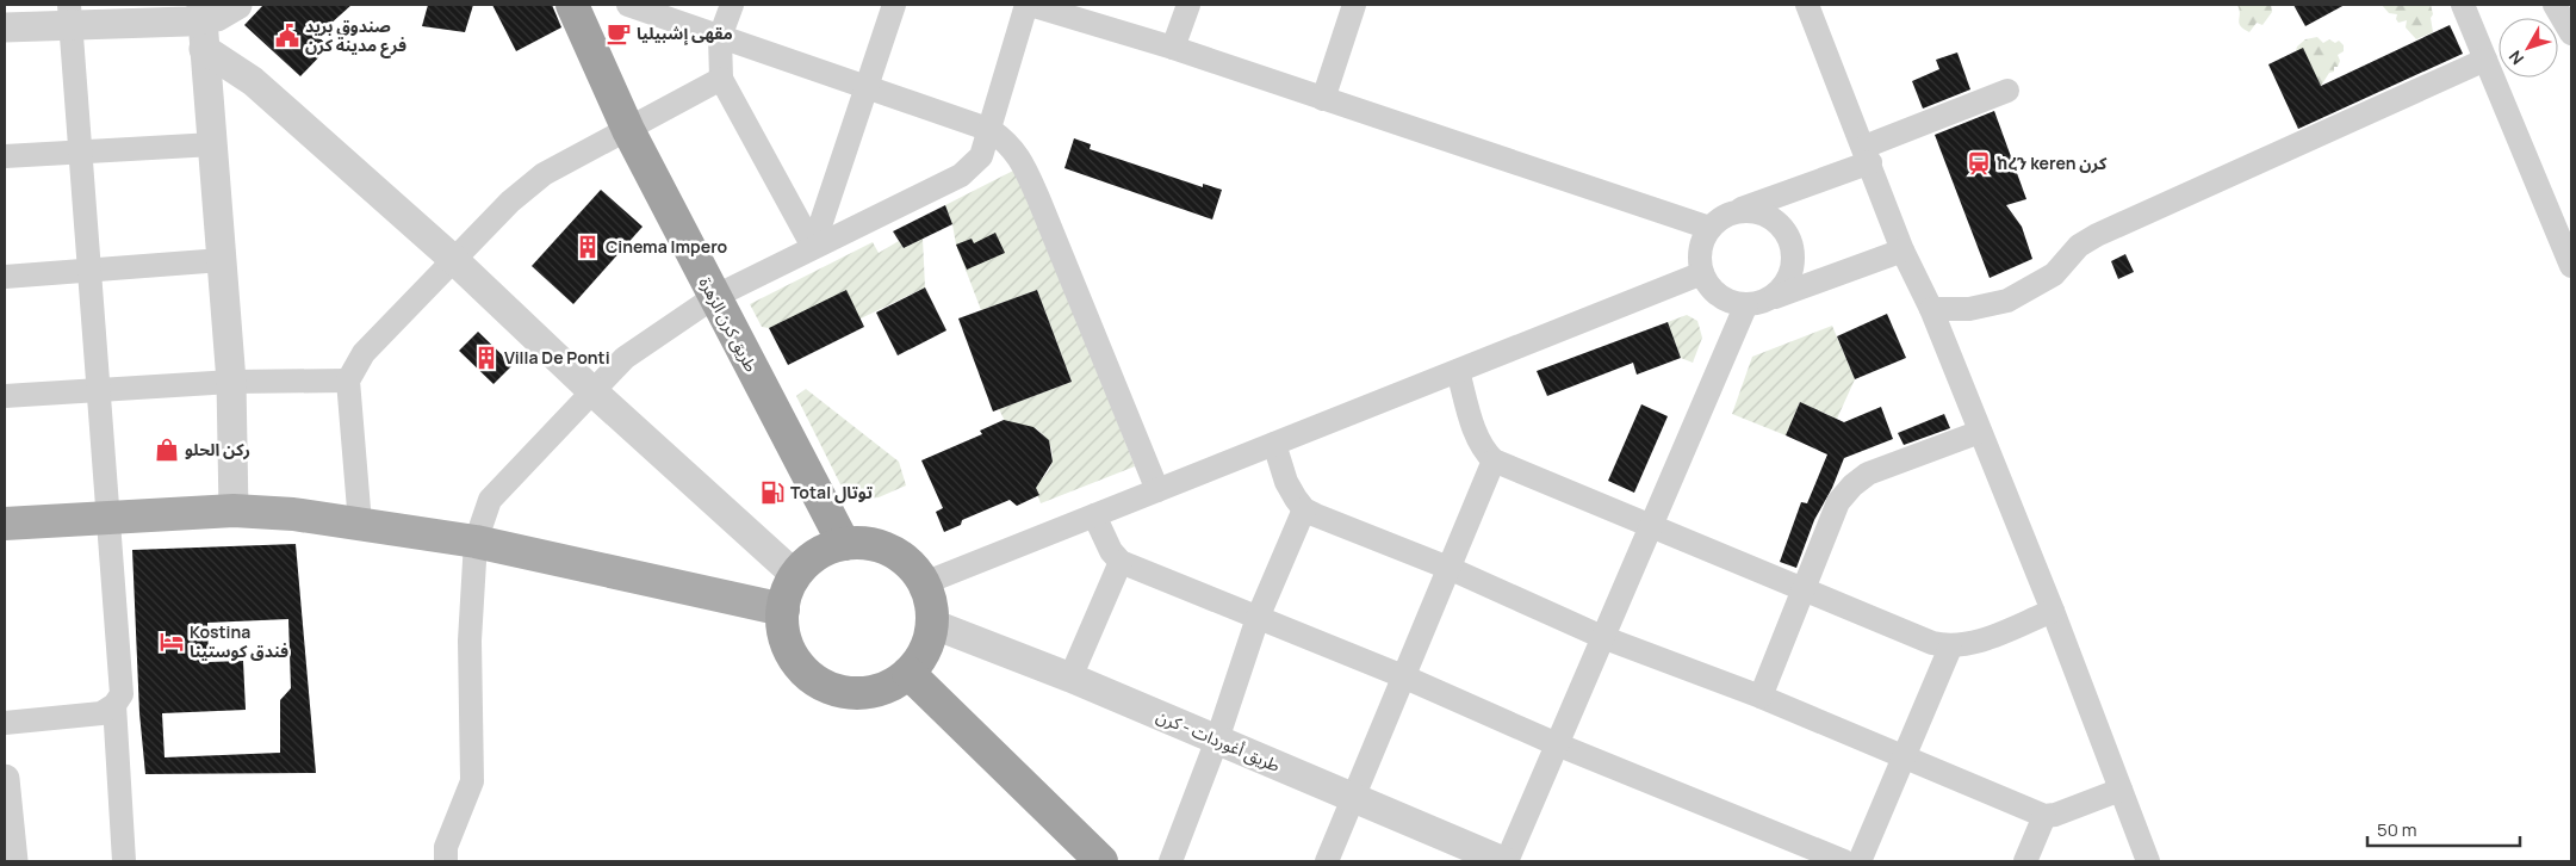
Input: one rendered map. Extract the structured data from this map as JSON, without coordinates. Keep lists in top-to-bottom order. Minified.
{"streets":{"highway":["طريق كرن الزهرة"],"street":["طريق أغوردات - كرن"]},"crossings":[["طريق كرن الزهرة","طريق أغوردات - كرن"]],"places":{"cafe":["مقهى إشبيليا"],"public building":["صندوق بريد فرع مدينة كرن"],"station":["ከረን keren كرن"],"building":["Cinema Impero","Villa De Ponti"],"shop":["ركن الحلو"],"fuel station":["Total توتال"],"hotel":["Kostina فندق كوستينا"]},"scale_bar":"50 m","north":"bottom left"}
